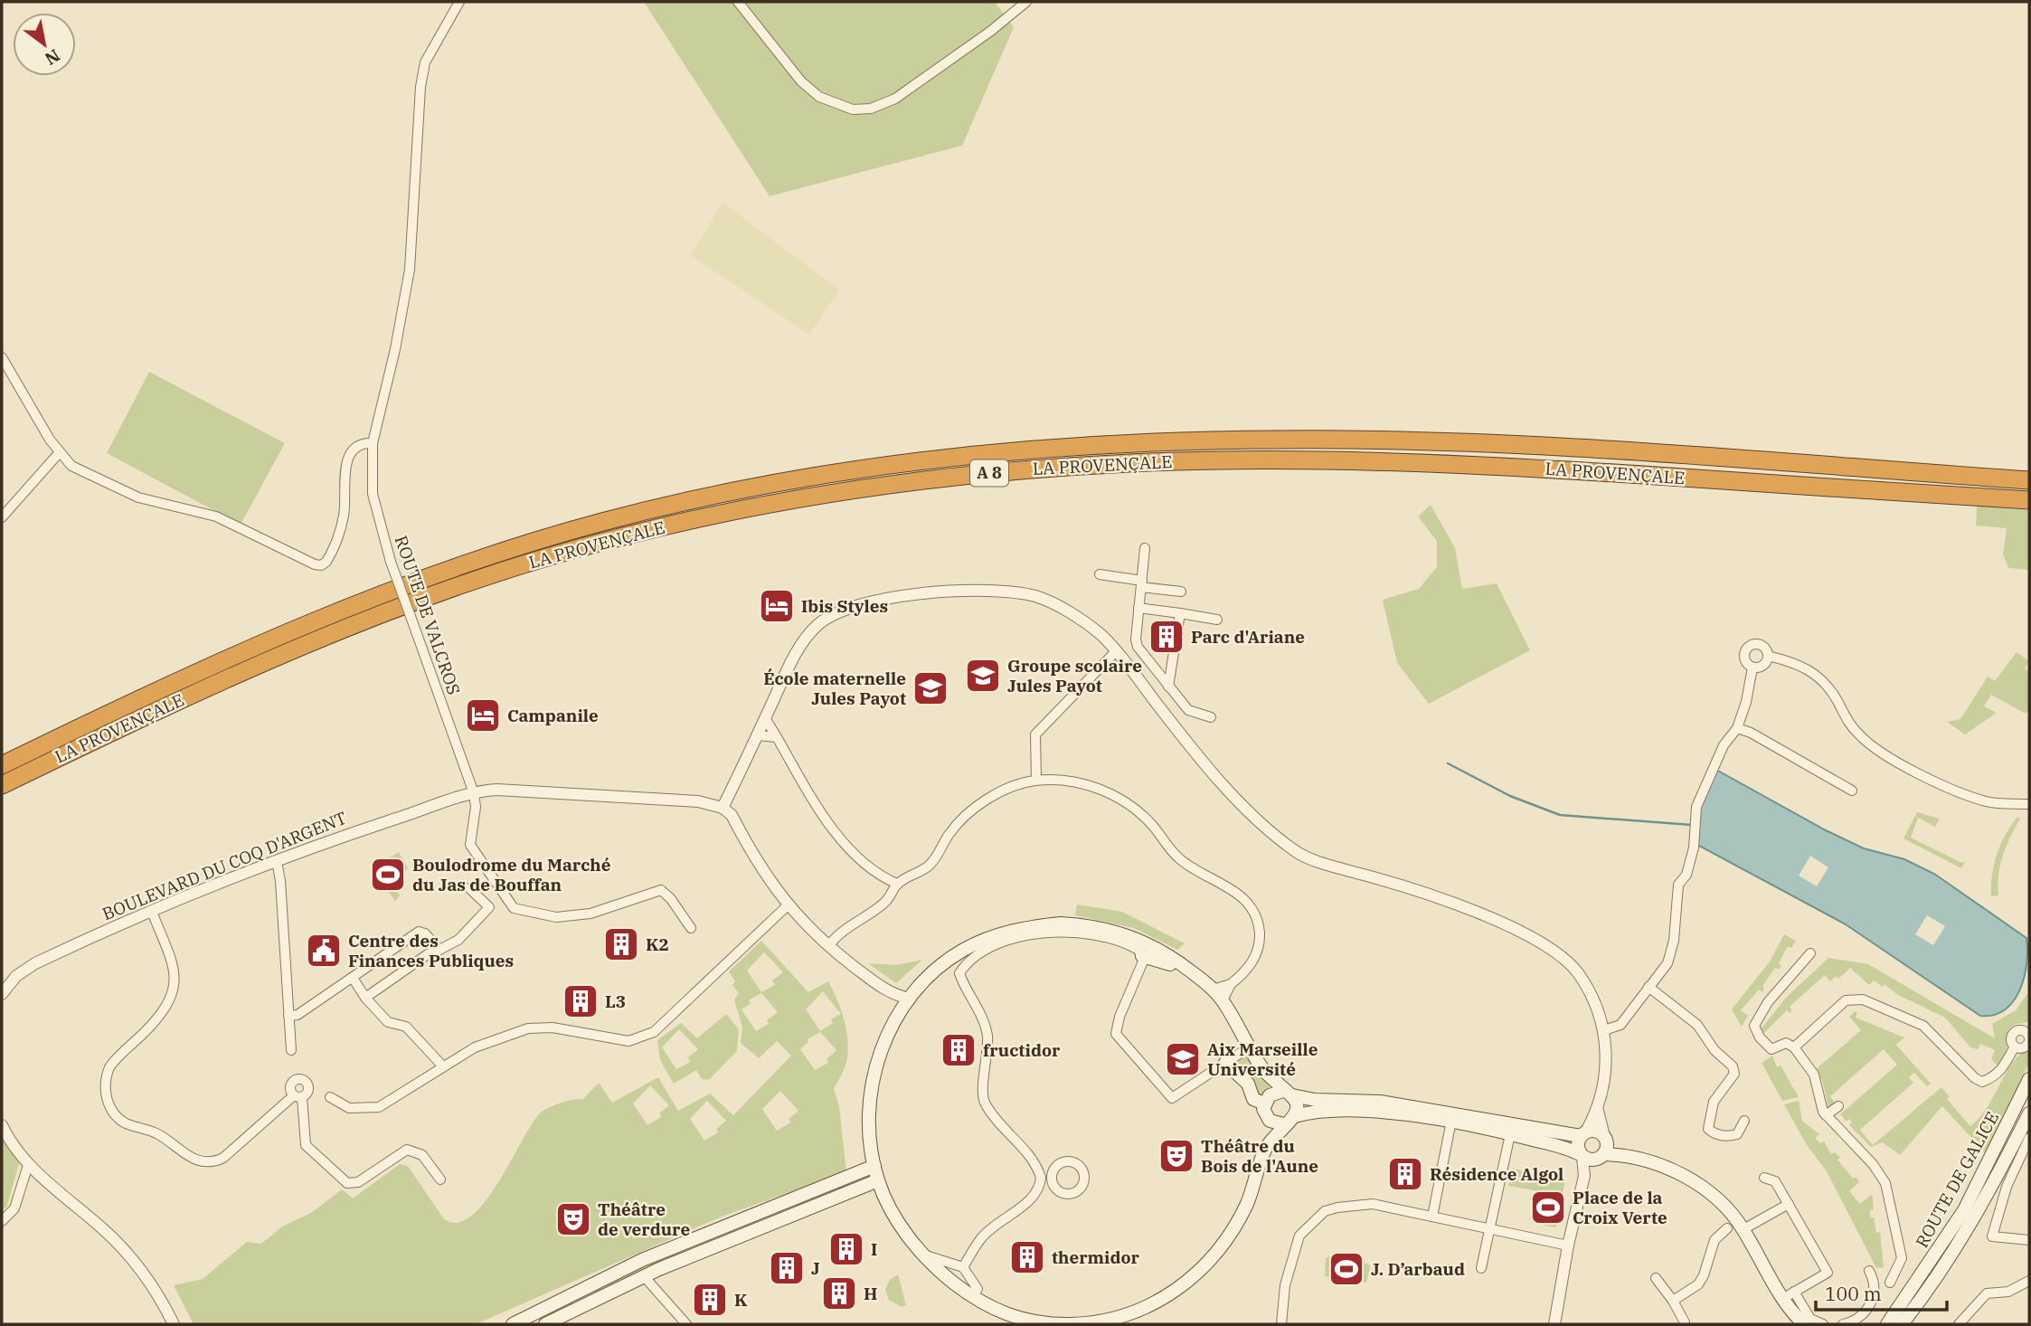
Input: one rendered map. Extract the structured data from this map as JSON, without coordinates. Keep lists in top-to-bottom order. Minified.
{"streets":{"highway":["LA PROVENÇALE","A 8"],"main road":["ROUTE DE GALICE"],"street":["ROUTE DE VALCROS","BOULEVARD DU COQ D'ARGENT"]},"crossings":[["ROUTE DE VALCROS","BOULEVARD DU COQ D'ARGENT"]],"places":{"hotel":["Ibis Styles","Campanile"],"building":["Parc d'Ariane","K2","L3","fructidor","Résidence Algol","I","thermidor","J","H","K"],"school or university":["Groupe scolaire Jules Payot","École maternelle Jules Payot","Aix Marseille Université"],"sports":["Boulodrome du Marché du Jas de Bouffan","Place de la Croix Verte","J. D’arbaud"],"public building":["Centre des Finances Publiques"],"theatre":["Théâtre du Bois de l'Aune","Théâtre de verdure"]},"scale_bar":"100 m","north":"bottom right"}
